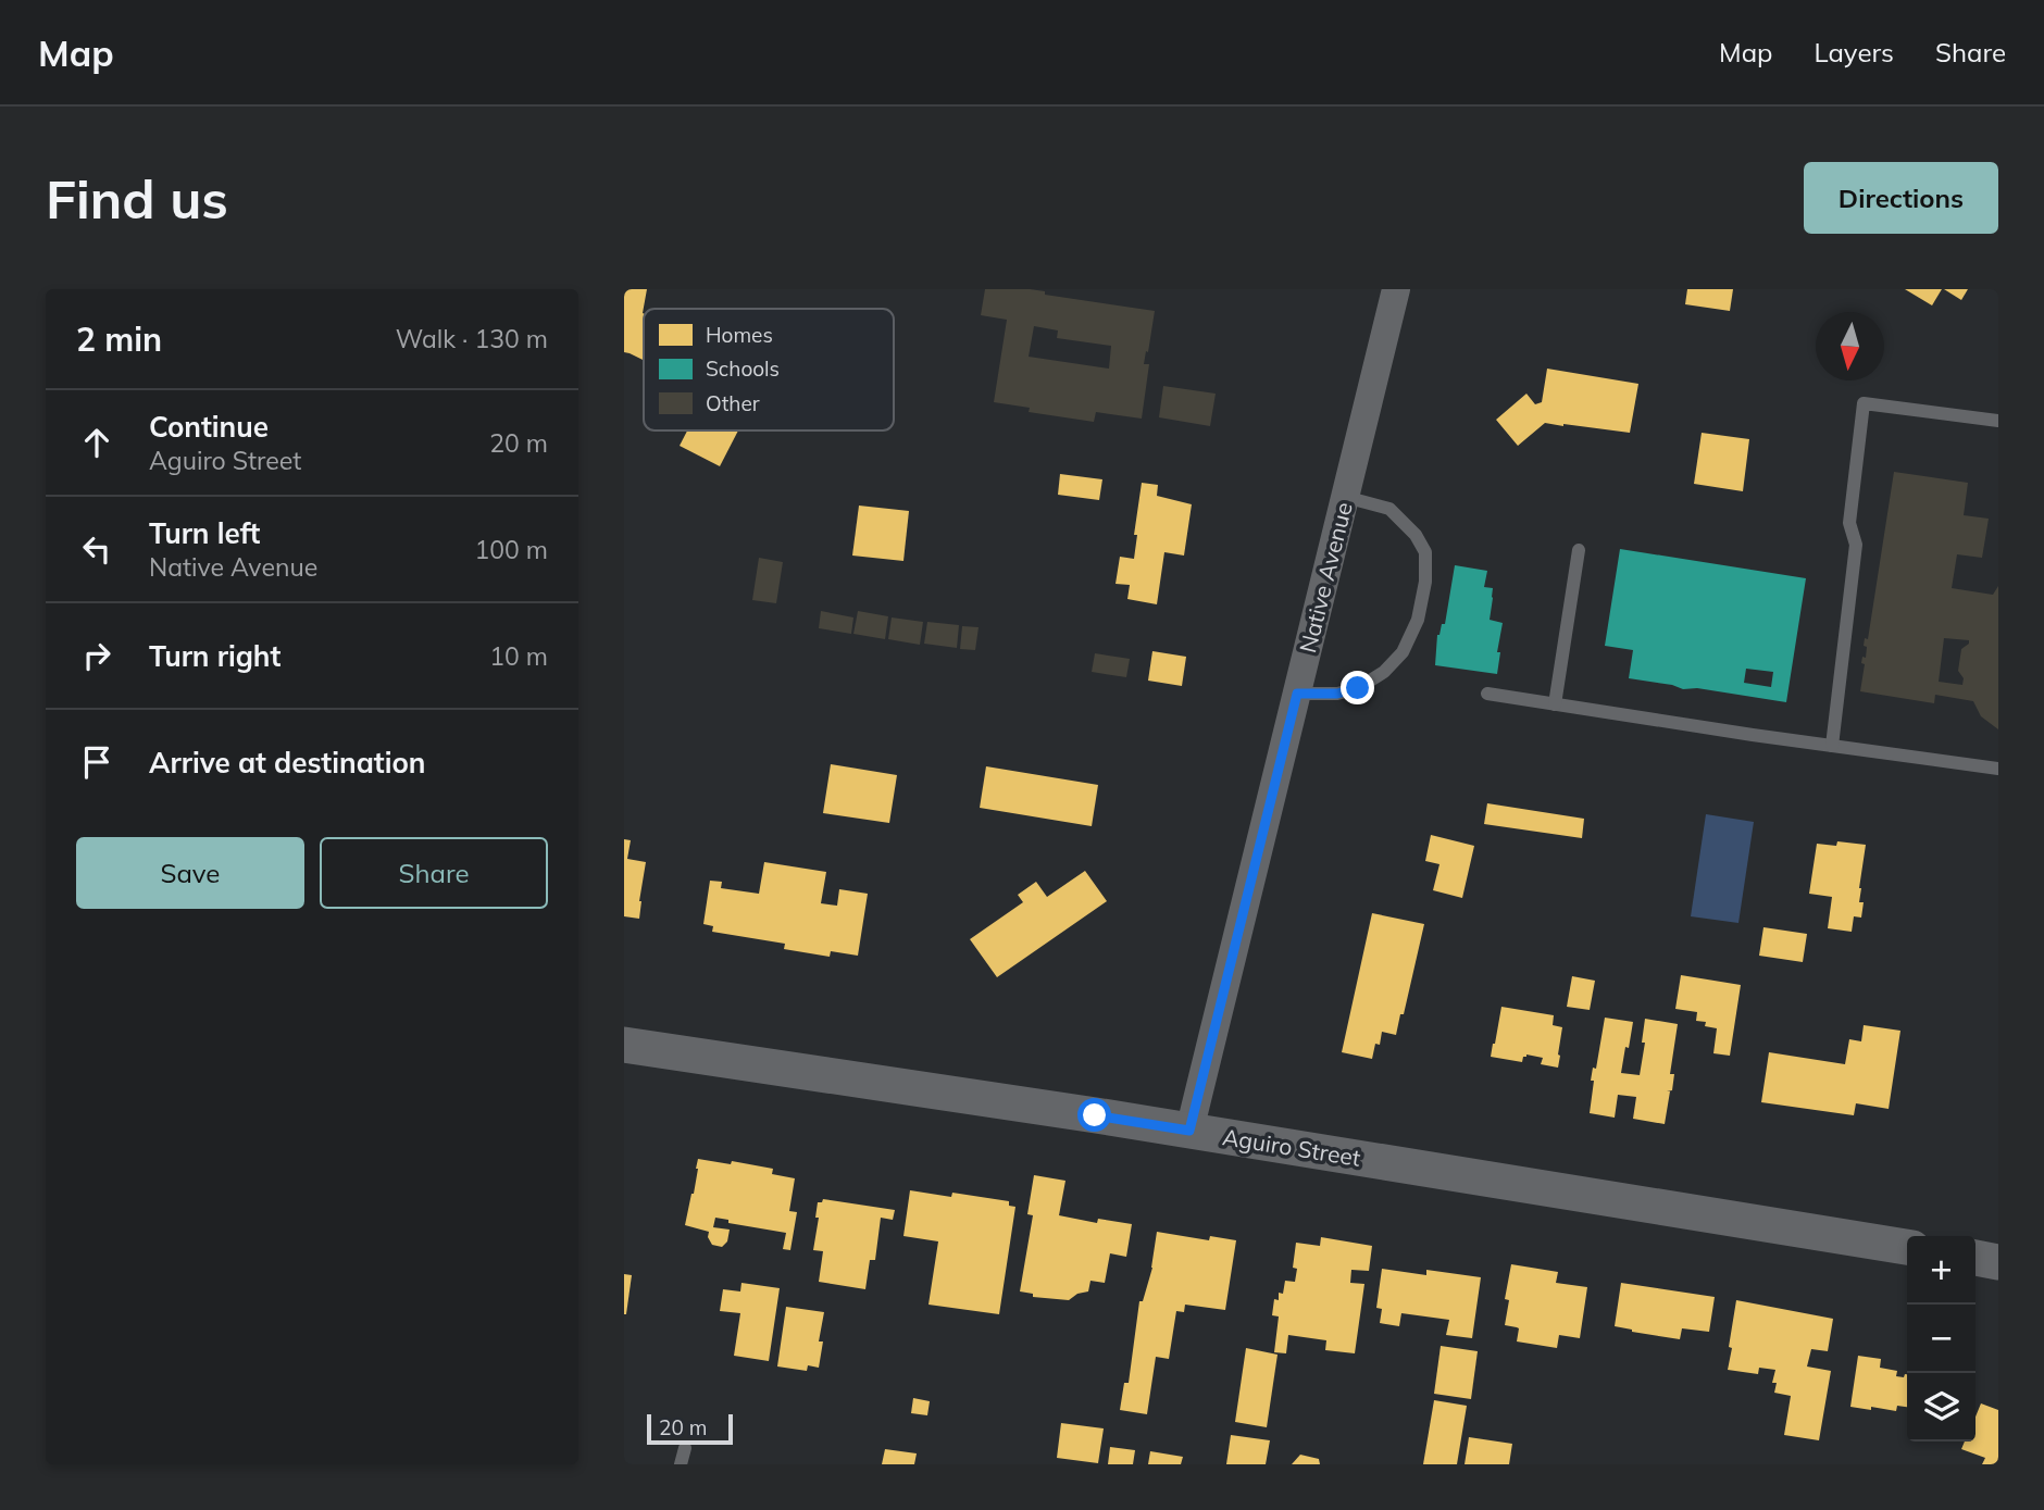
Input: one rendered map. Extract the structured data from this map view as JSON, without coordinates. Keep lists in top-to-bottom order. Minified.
{"streets":{"street":["Native Avenue","Aguiro Street"]},"crossings":[["Native Avenue","Aguiro Street"]],"legend":["Homes","Schools","Other"],"scale_bar":"20 m","north":"bottom","page":{"header":"Map","nav":["Map","Layers","Share"],"buttons":["Directions",["Save","Share"]],"title":"Find us","heading":["2 min","Walk · 130 m"],"list":[["Continue","Aguiro Street","20 m"],["Turn left","Native Avenue","100 m"],["Turn right","10 m"],"Arrive at destination"],"map_buttons":["+","−"],"scale":"20 m"}}
